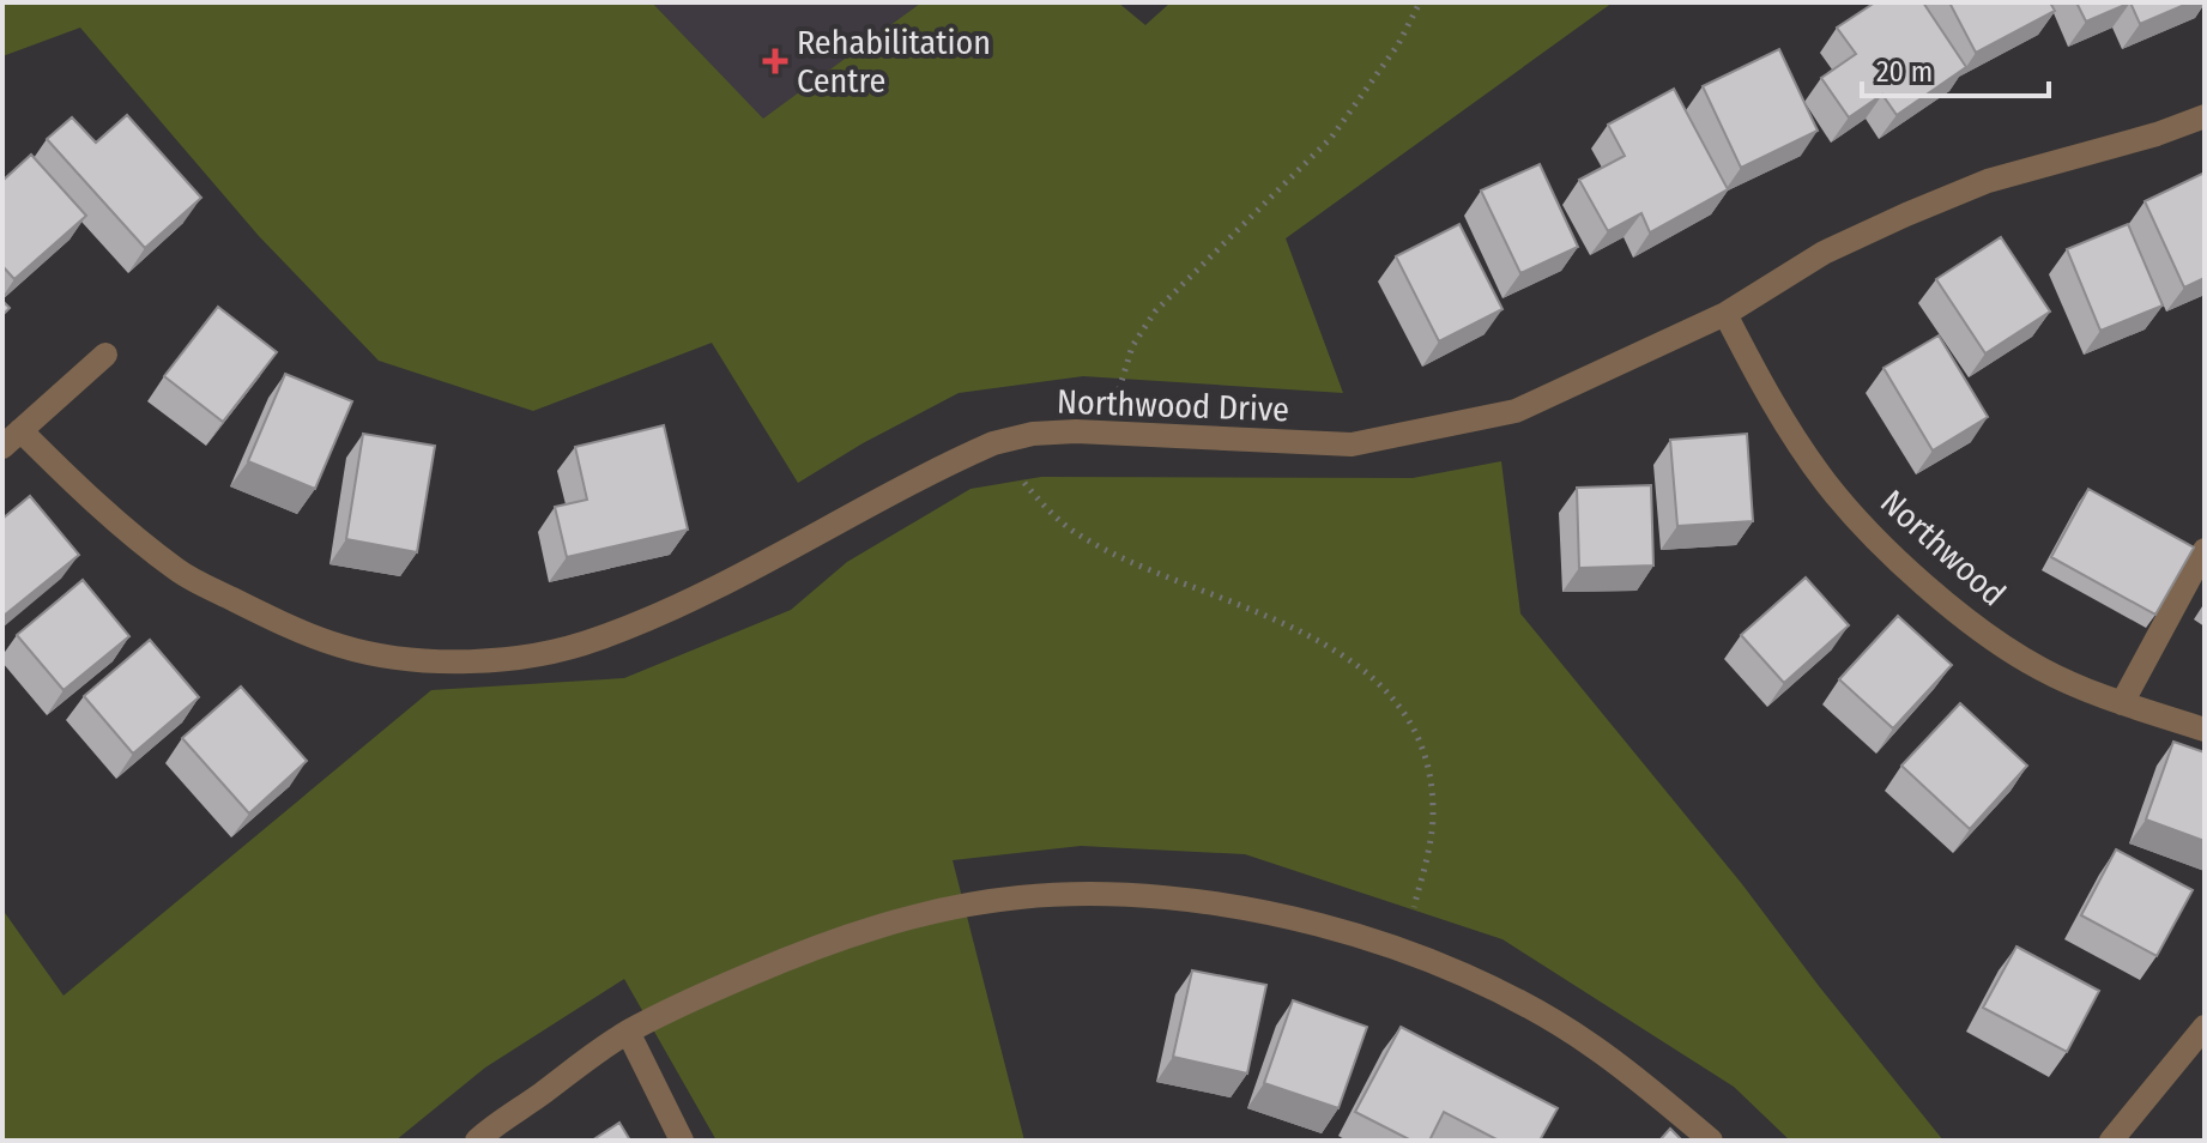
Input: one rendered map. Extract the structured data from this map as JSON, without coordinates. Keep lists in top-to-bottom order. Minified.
{"streets":{"street":["Northwood Drive","Northwood"]},"crossings":[["Northwood Drive","Northwood"]],"places":{"health":["Rehabilitation Centre"]},"scale_bar":"20 m"}
